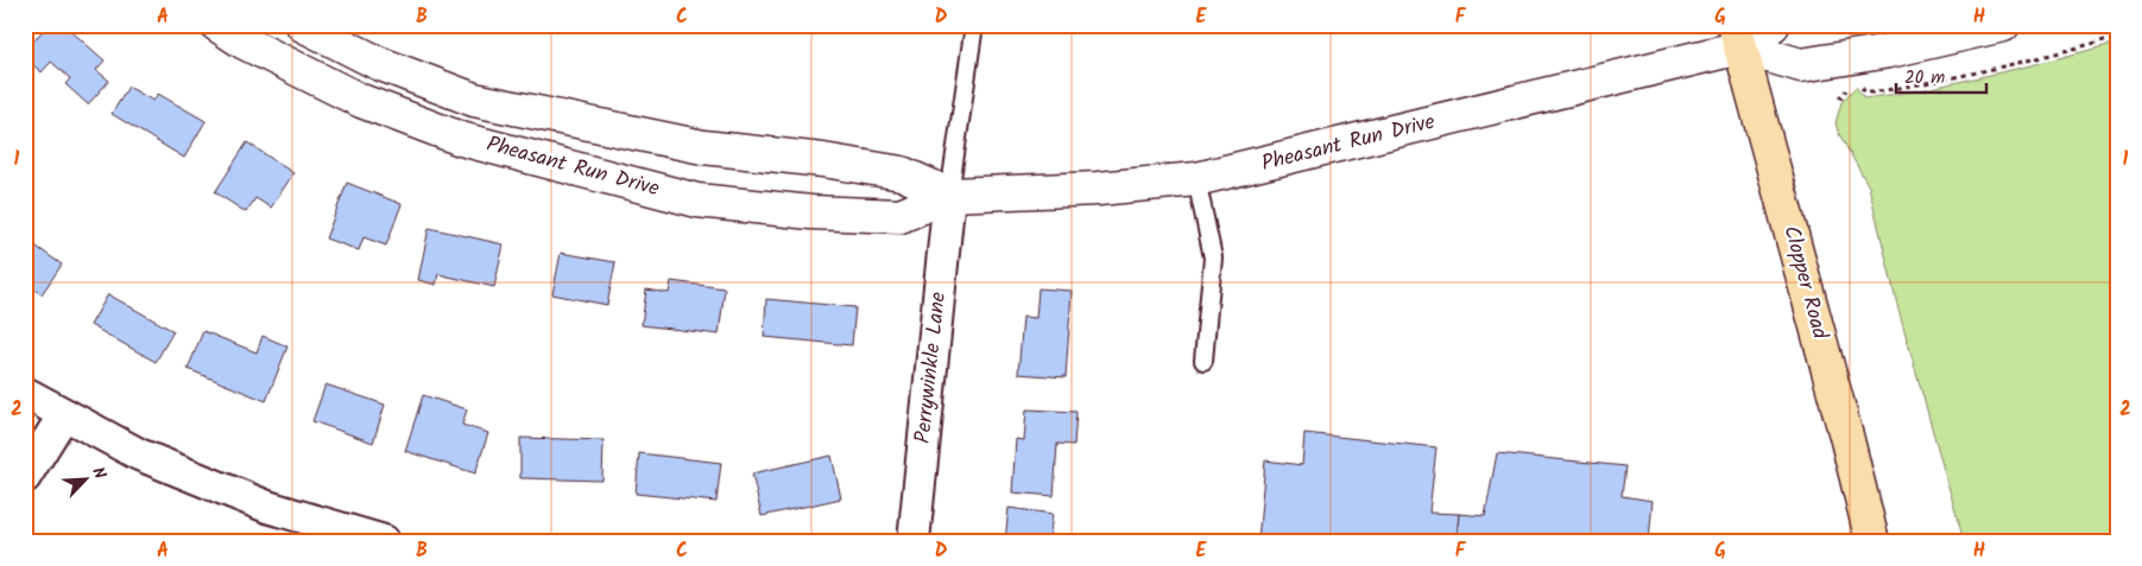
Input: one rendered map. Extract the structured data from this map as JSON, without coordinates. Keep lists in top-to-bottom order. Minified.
{"streets":{"main road":["Clopper Road"],"street":["Pheasant Run Drive","Perrywinkle Lane"]},"crossings":[["Pheasant Run Drive","Clopper Road"],["Pheasant Run Drive","Perrywinkle Lane"]],"scale_bar":"20 m","north":"top right","grid":{"columns":["A","B","C","D","E","F","G","H"],"rows":["1","2"]}}
